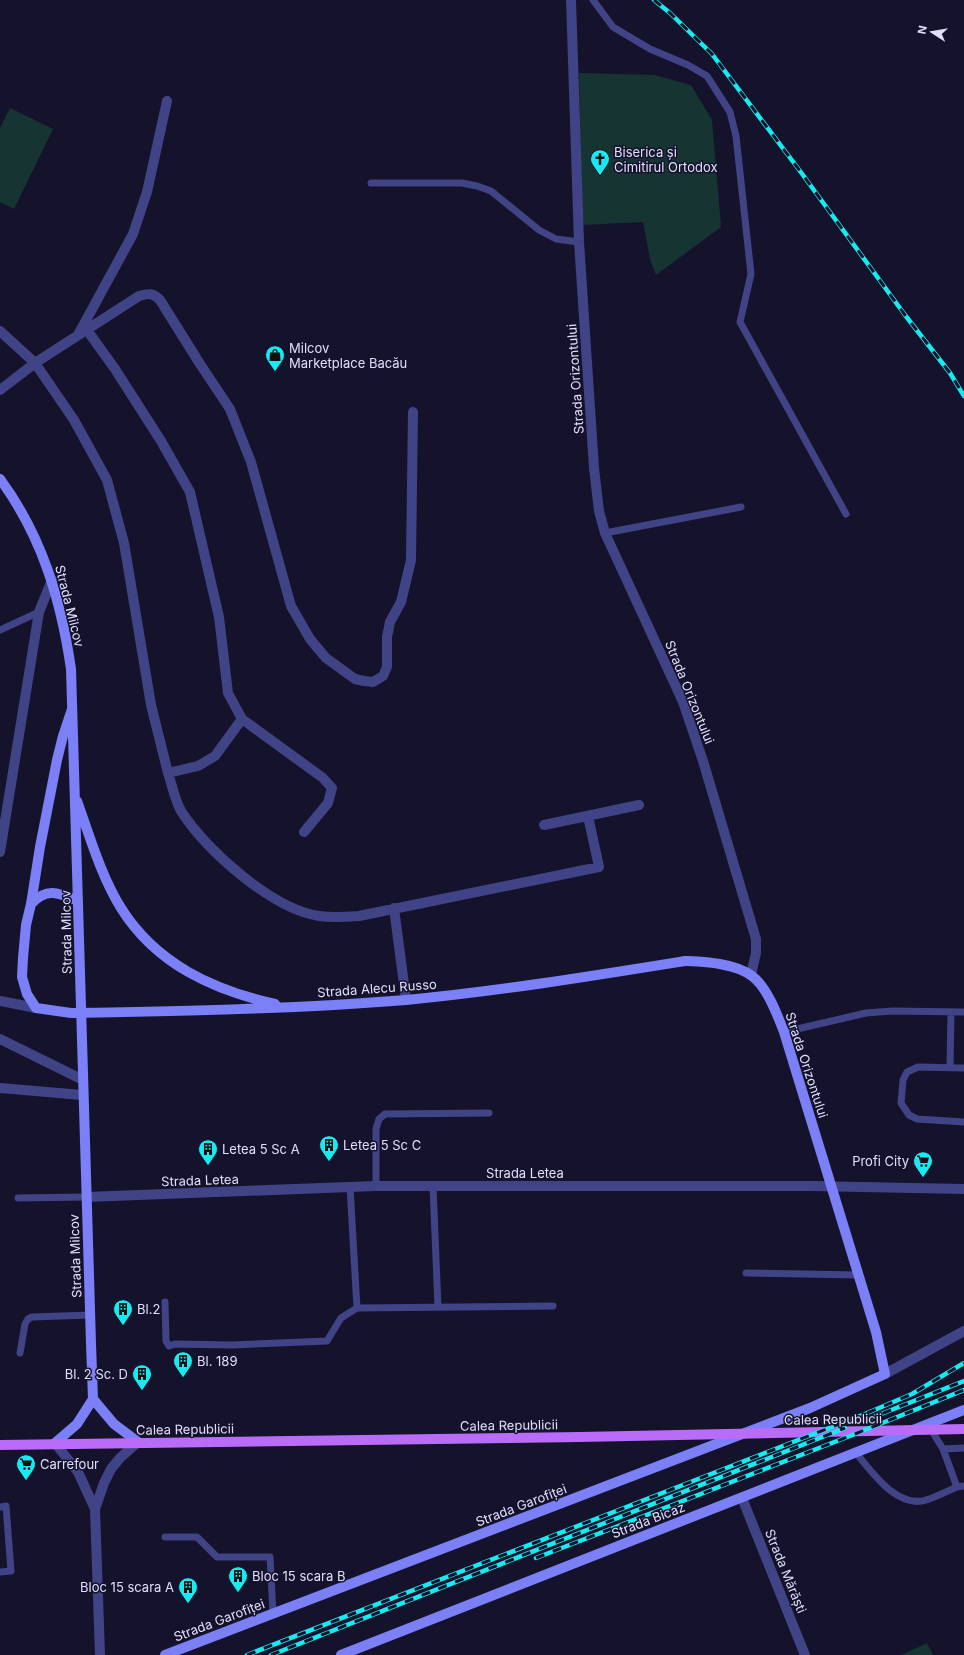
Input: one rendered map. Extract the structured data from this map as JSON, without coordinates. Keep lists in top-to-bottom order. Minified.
{"streets":{"main road":["Calea Republicii"],"street":["Strada Orizontului","Strada Milcov","Strada Alecu Russo","Strada Letea","Strada Garofiței","Strada Bicaz","Strada Mărăști"]},"crossings":[["Strada Orizontului","Strada Alecu Russo"],["Strada Orizontului","Strada Letea"],["Strada Orizontului","Strada Garofiței"],["Strada Milcov","Strada Letea"],["Strada Bicaz","Strada Mărăști"]],"places":{"church":["Biserica și Cimitirul Ortodox"],"shop":["Milcov Marketplace Bacău"],"building":["Letea 5 Sc C","Letea 5 Sc A","Bl.2","Bl. 189","Bl. 2 Sc. D","Bloc 15 scara B","Bloc 15 scara A"],"supermarket":["Profi City","Carrefour"]},"north":"left"}
